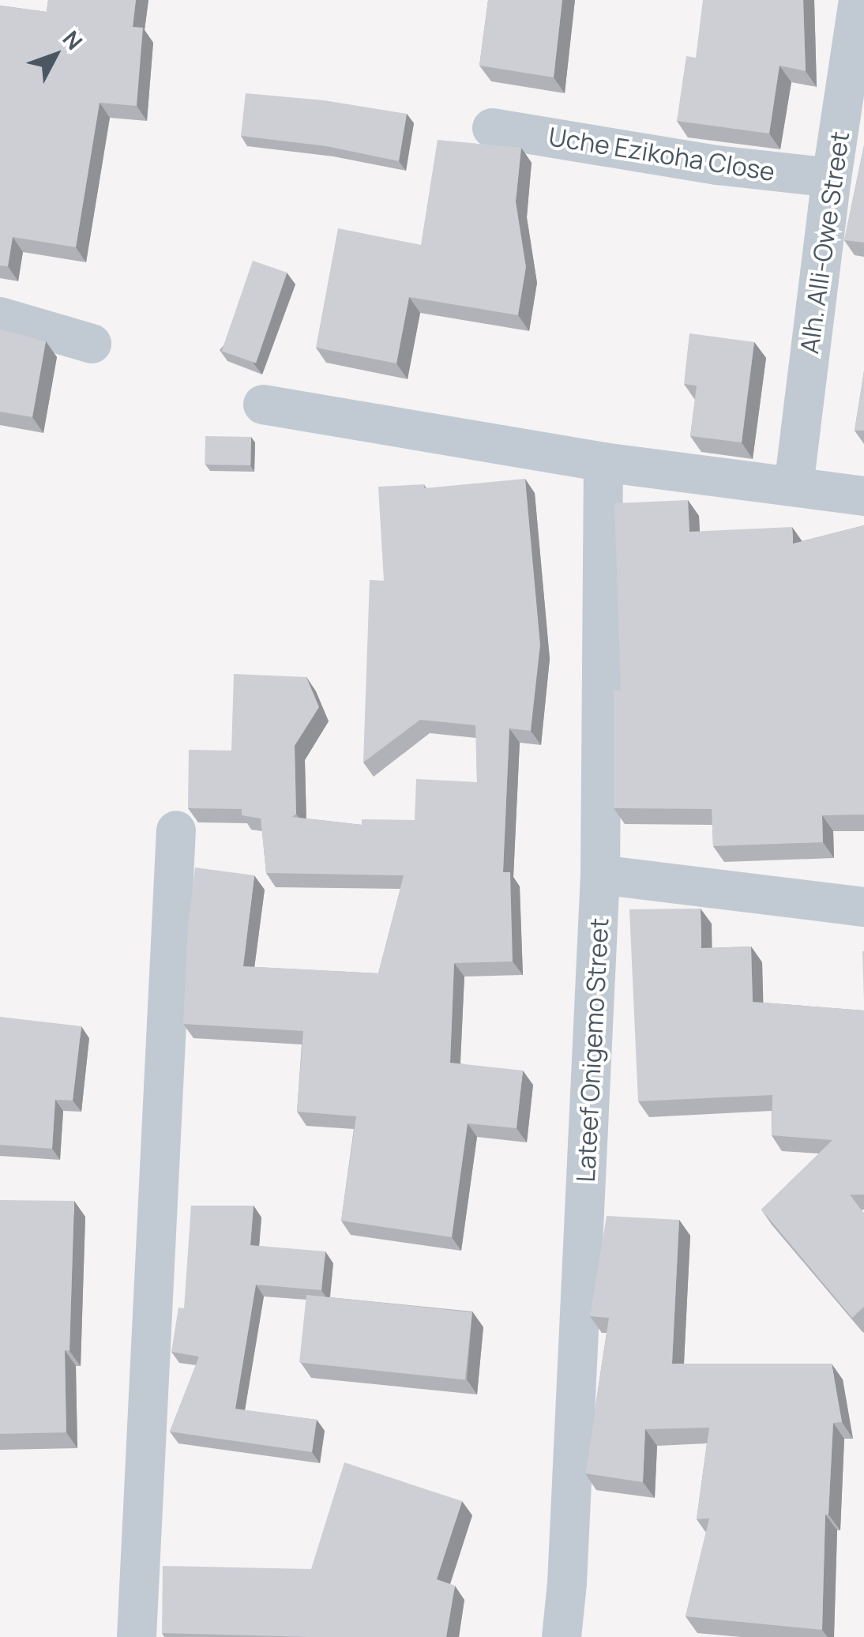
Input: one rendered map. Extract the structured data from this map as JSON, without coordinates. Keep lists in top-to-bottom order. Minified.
{"streets":{"street":["Uche Ezikoha Close","Alh. Alli-Owe Street","Lateef Onigemo Street"]},"crossings":[["Uche Ezikoha Close","Alh. Alli-Owe Street"]],"north":"top right"}
